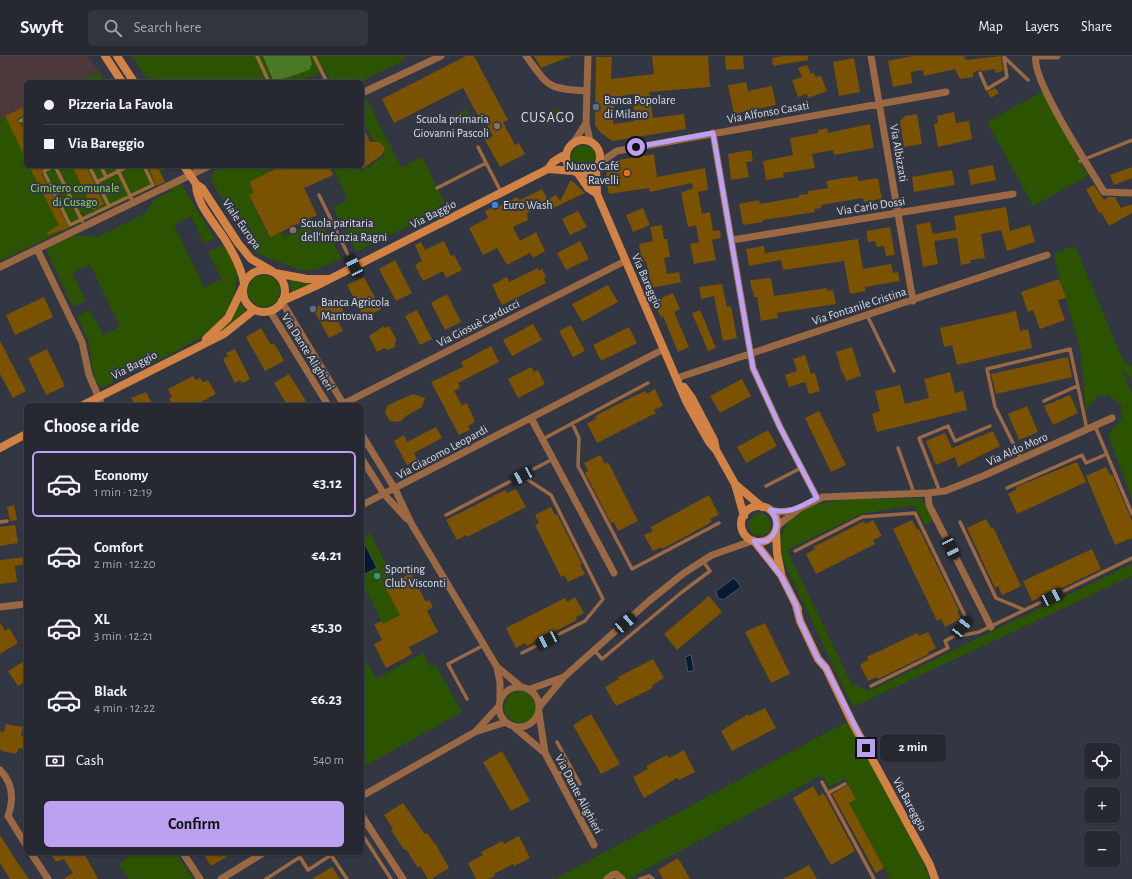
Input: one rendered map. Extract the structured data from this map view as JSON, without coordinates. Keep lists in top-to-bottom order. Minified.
{"streets":{"street":["Via Alfonso Casati","Via Albizzati","Via Carlo Dossi","Via Baggio","Viale Europa","Via Bareggio","Via Fontanile Cristina","Via Giosuè Carducci","Via Dante Alighieri","Via Aldo Moro","Via Giacomo Leopardi"]},"crossings":[["Via Alfonso Casati","Via Albizzati"],["Via Alfonso Casati","Via Baggio"],["Via Alfonso Casati","Via Bareggio"],["Via Albizzati","Via Carlo Dossi"],["Via Albizzati","Via Fontanile Cristina"],["Via Baggio","Viale Europa"],["Via Baggio","Via Bareggio"],["Via Baggio","Via Dante Alighieri"],["Viale Europa","Via Dante Alighieri"],["Via Bareggio","Via Fontanile Cristina"],["Via Bareggio","Via Giosuè Carducci"],["Via Bareggio","Via Giacomo Leopardi"]],"districts":["CUSAGO"],"parks":["Cimitero comunale di Cusago"],"places":["Banca Popolare di Milano","Scuola primaria Giovanni Pascoli","Nuovo Café Ravelli","Euro Wash","Scuola paritaria dell'Infanzia Ragni","Banca Agricola Mantovana","Sporting Club Visconti"],"page":{"header":"Swyft","search":"Search here","nav":["Map","Layers","Share"],"banner":["Pizzeria La Favola","Via Bareggio"],"heading":"Choose a ride","list":[{"name":"Economy","note":"1 min · 12:19","value":"€3.12"},{"name":"Comfort","note":"2 min · 12:20","value":"€4.21"},{"name":"XL","note":"3 min · 12:21","value":"€5.30"},{"name":"Black","note":"4 min · 12:22","value":"€6.23"}],"bubble":"2 min","pay":["Cash","540 m"],"map_buttons":["+","−"],"buttons":"Confirm"}}
